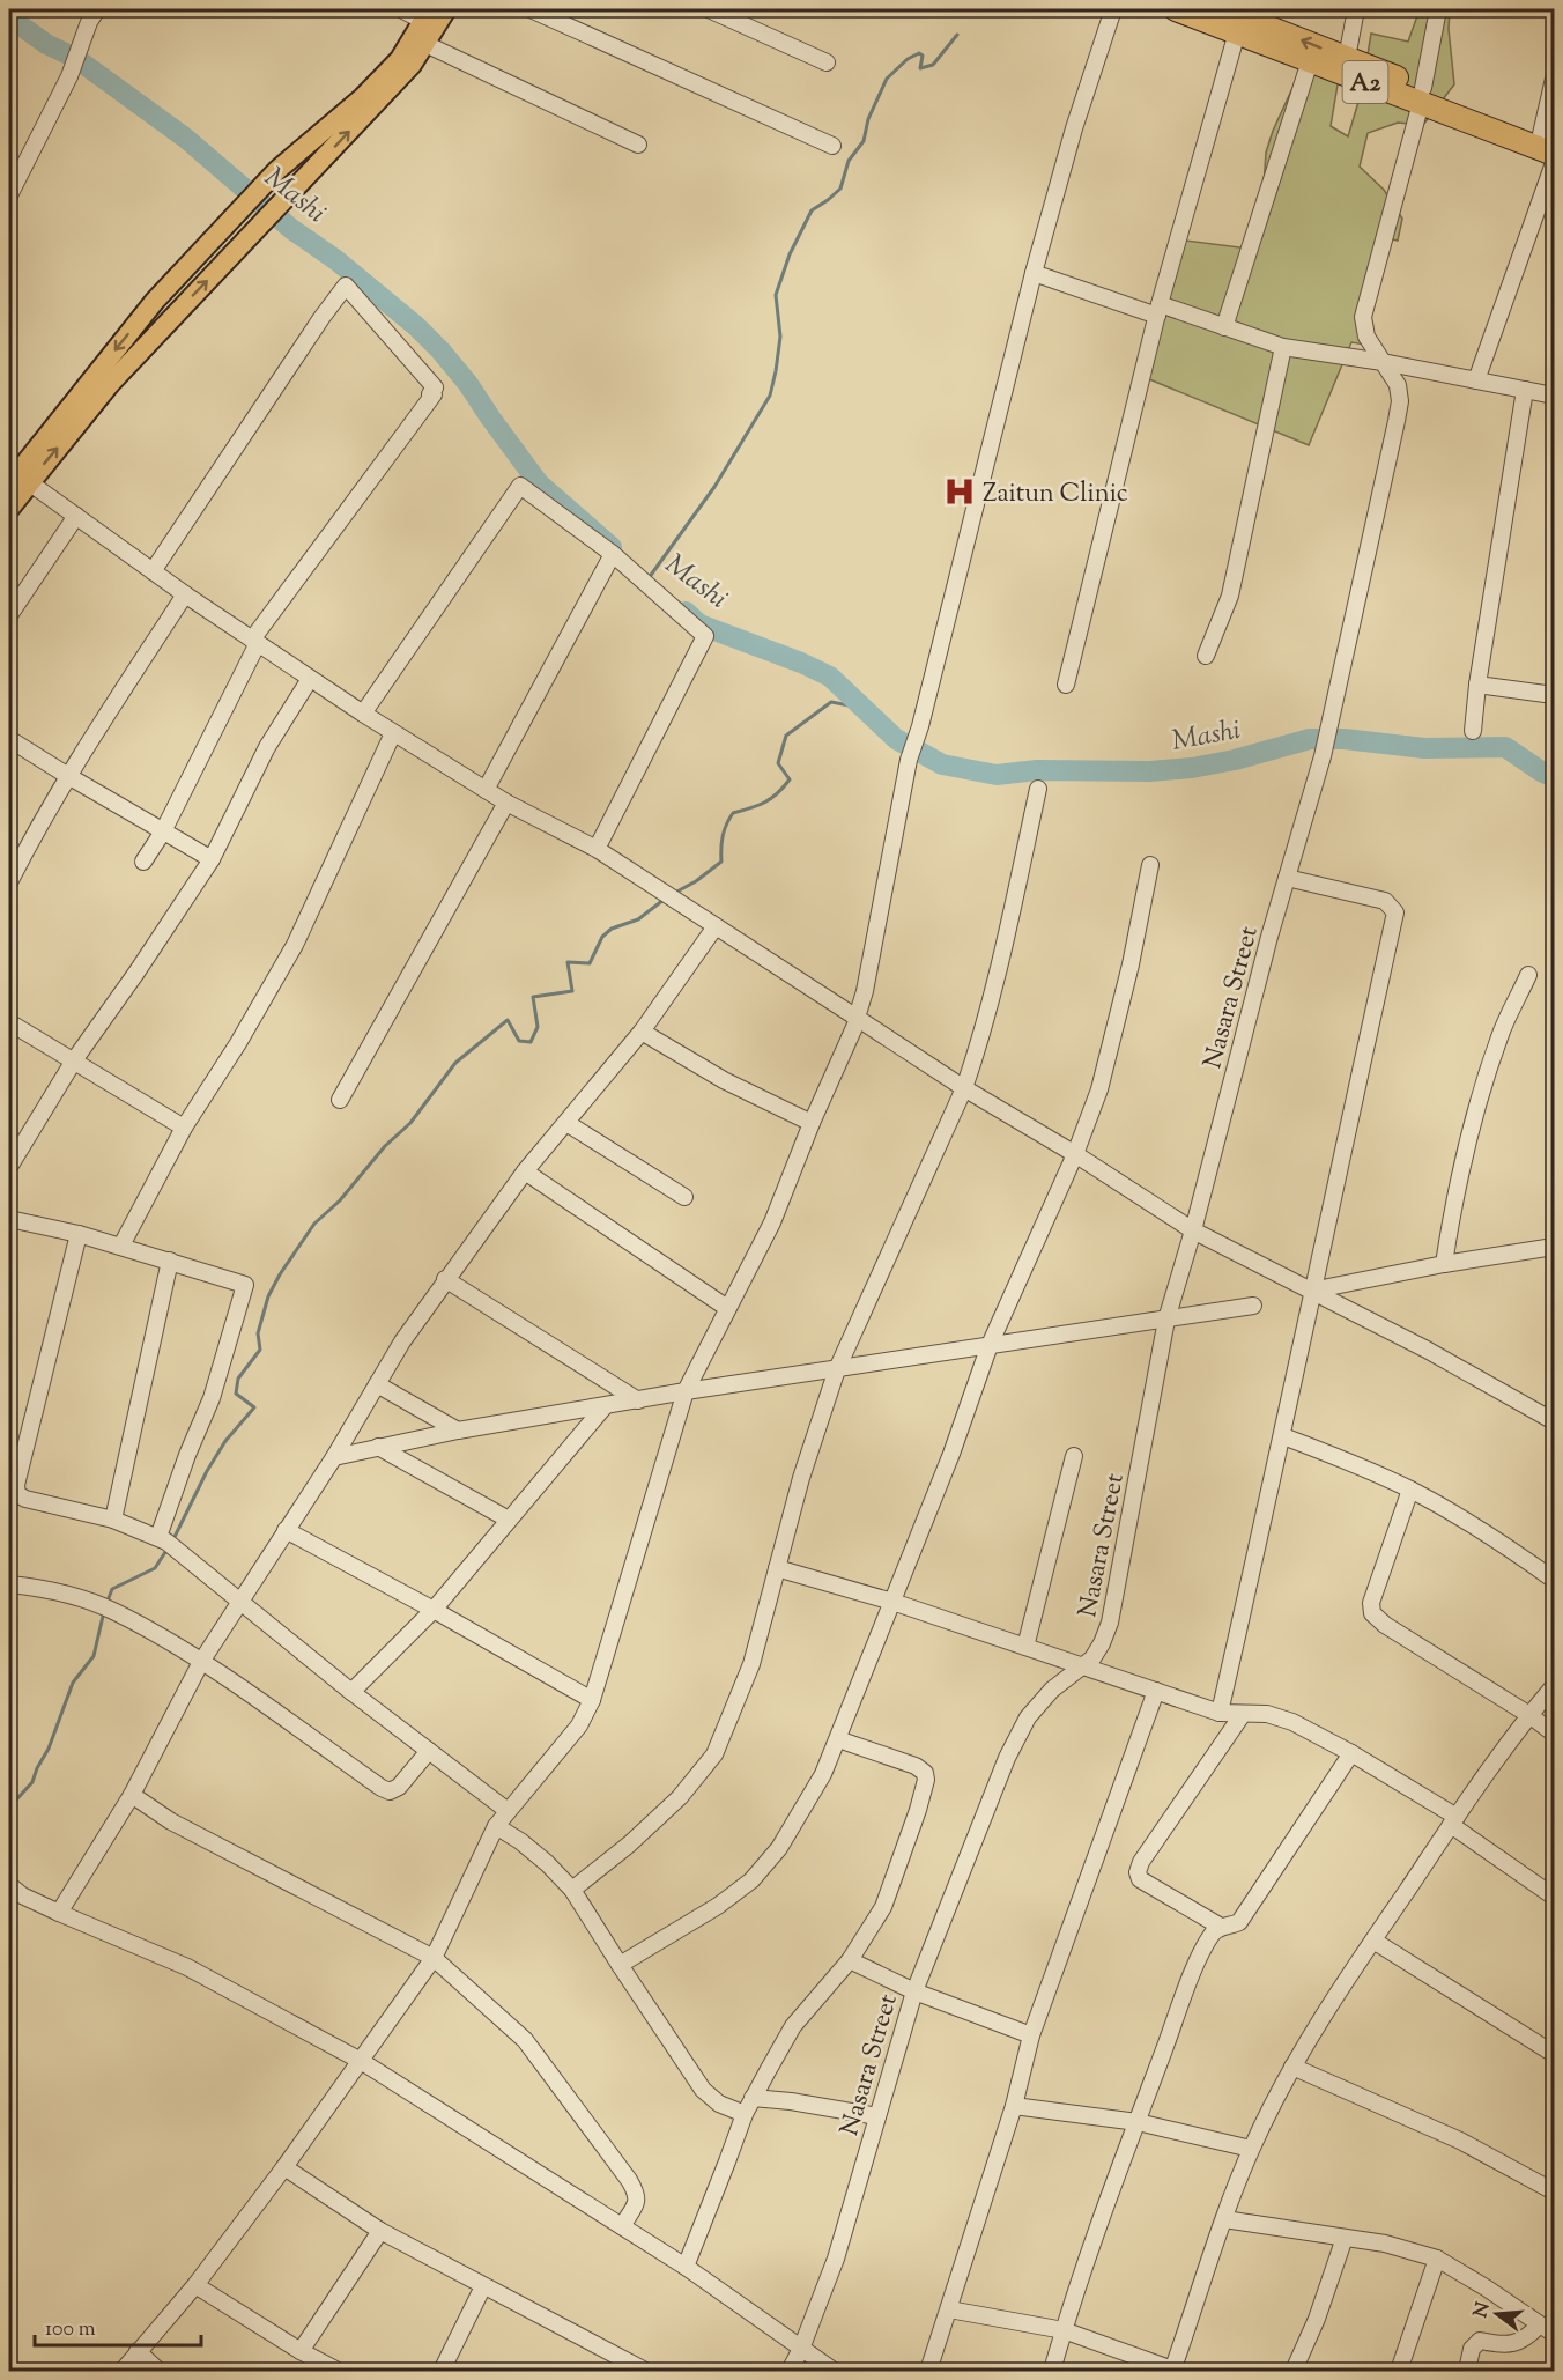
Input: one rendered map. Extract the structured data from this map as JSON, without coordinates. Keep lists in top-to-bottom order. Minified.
{"streets":{"highway":["A2"],"street":["Nasara Street"]},"crossings":[["A2","Nasara Street"]],"water":["Mashi"],"places":{"hospital":["Zaitun Clinic"]},"scale_bar":"100 m","north":"left"}
